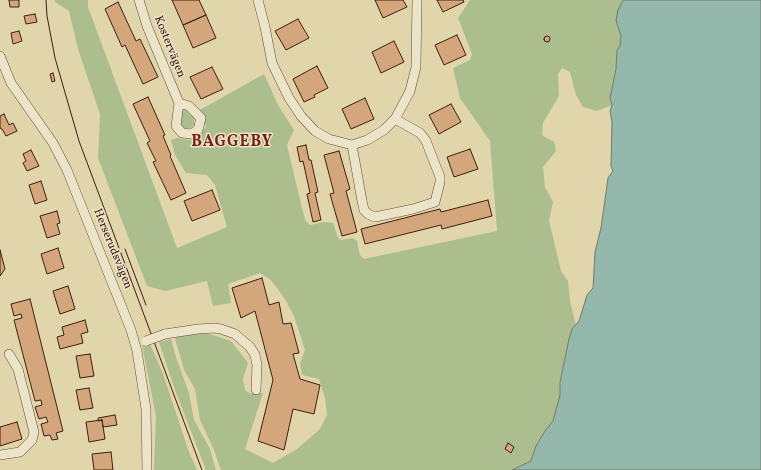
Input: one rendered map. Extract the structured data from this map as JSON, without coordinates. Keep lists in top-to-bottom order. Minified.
{"streets":{"street":["Kostervägen","Herserudsvägen"]},"districts":["BAGGEBY"]}
